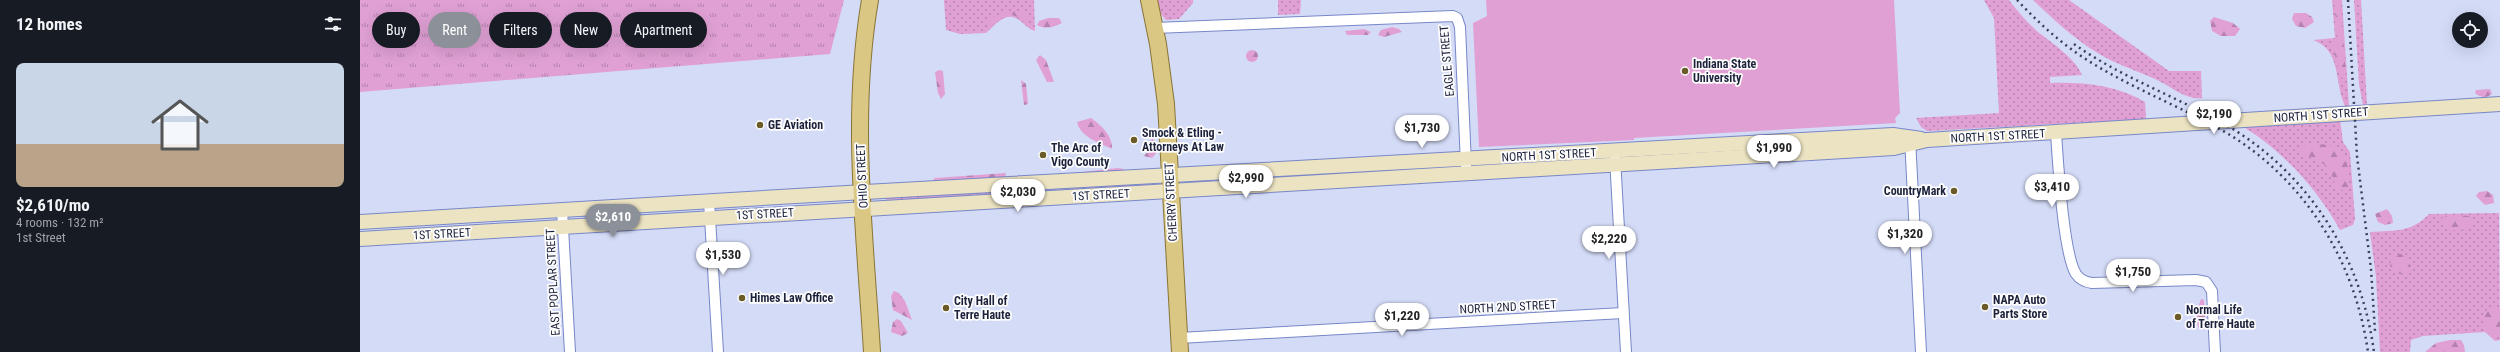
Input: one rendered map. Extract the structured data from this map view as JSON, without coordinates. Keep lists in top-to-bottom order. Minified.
{"streets":{"main road":["NORTH 1ST STREET","OHIO STREET","1ST STREET","CHERRY STREET"],"street":["EAGLE STREET","EAST POPLAR STREET","NORTH 2ND STREET"]},"crossings":[["EAGLE STREET","NORTH 1ST STREET"],["EAGLE STREET","CHERRY STREET"],["NORTH 1ST STREET","1ST STREET"],["NORTH 1ST STREET","CHERRY STREET"],["OHIO STREET","1ST STREET"],["1ST STREET","CHERRY STREET"],["1ST STREET","EAST POPLAR STREET"],["CHERRY STREET","NORTH 2ND STREET"]],"places":["Indiana State University","GE Aviation","Smock & Etling - Attorneys At Law","The Arc of Vigo County","CountryMark","Himes Law Office","NAPA Auto Parts Store","City Hall of Terre Haute","Normal Life of Terre Haute"],"page":{"heading":"12 homes","chip":["Buy","Rent","Filters","New","Apartment"],"list":[{"name":"$2,610/mo","note":"4 rooms · 132 m² · 1st Street"}],"price":["$2,190","$1,730","$1,990","$2,990","$3,410","$2,030","$2,610","$1,320","$2,220","$1,530","$1,750","$1,220"]}}
